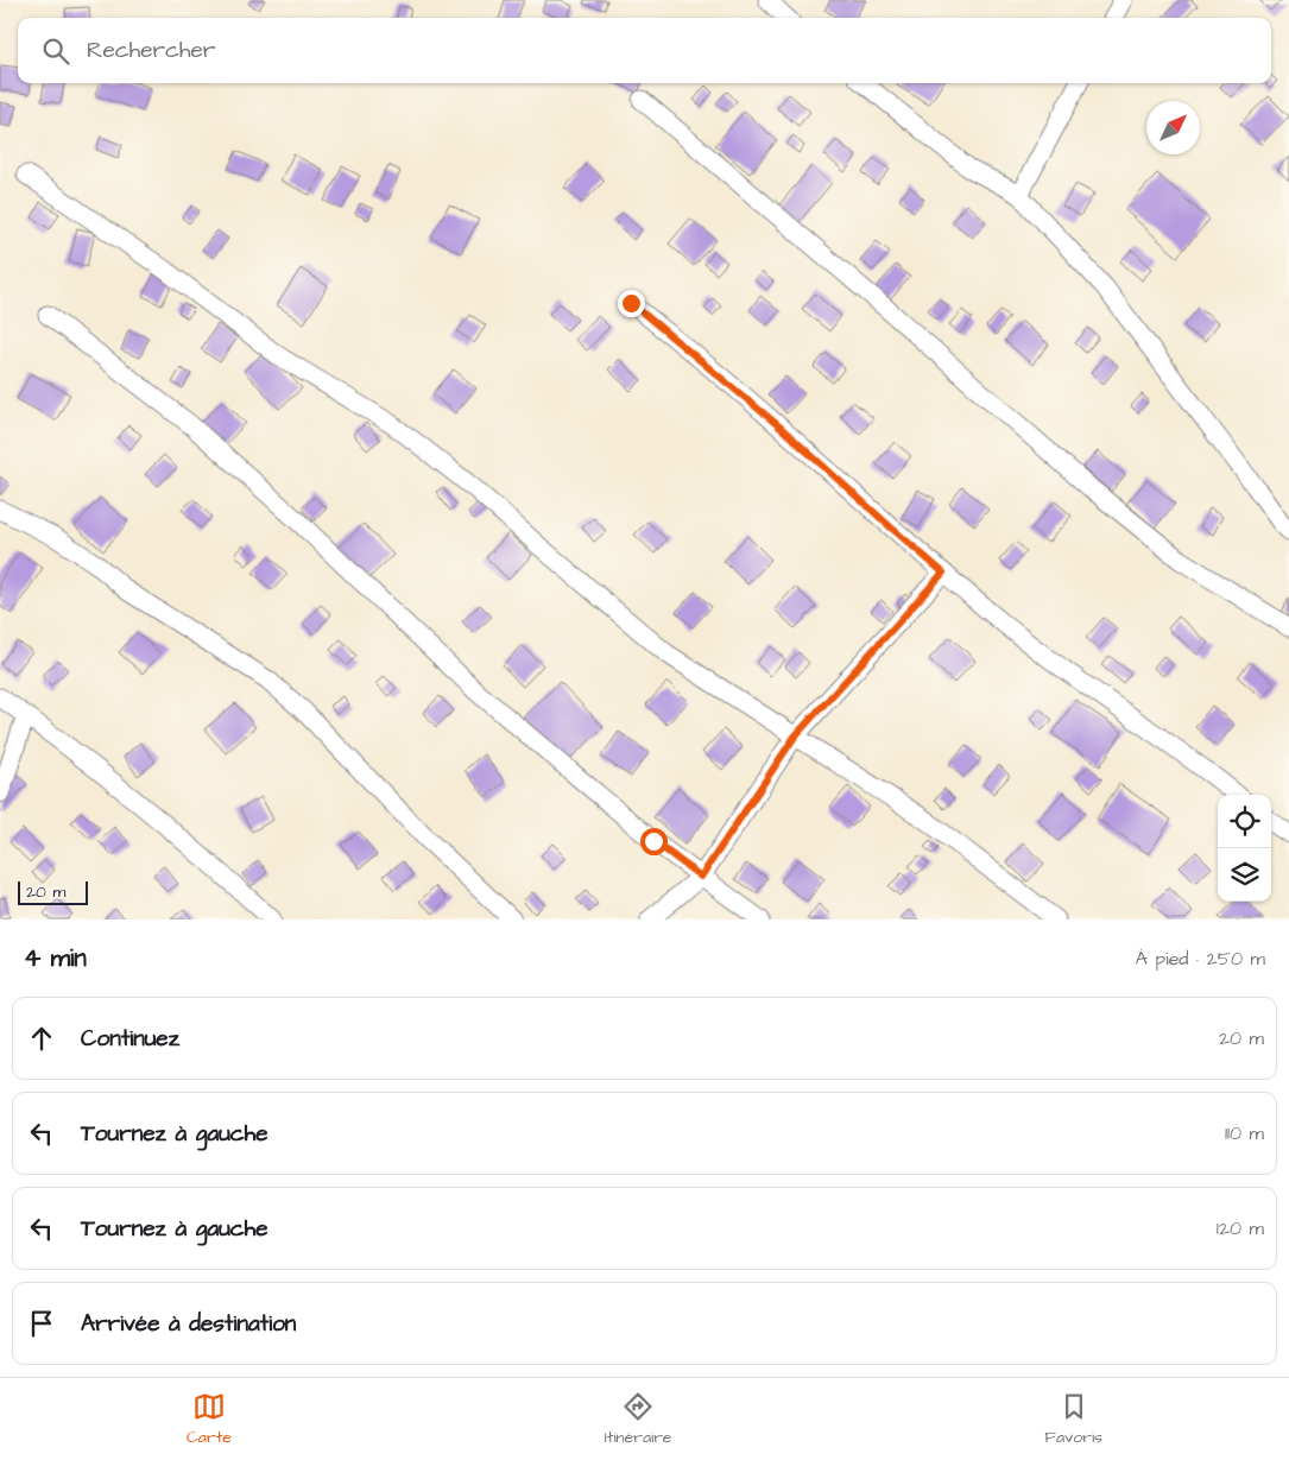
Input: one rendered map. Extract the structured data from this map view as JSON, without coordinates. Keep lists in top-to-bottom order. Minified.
{"scale_bar":"20 m","north":"top right","page":{"search":"Rechercher","scale":"20 m","heading":["4 min","À pied · 250 m"],"list":[["Continuez","20 m"],["Tournez à gauche","110 m"],["Tournez à gauche","120 m"],"Arrivée à destination"],"nav":["Carte","Itinéraire","Favoris"]}}
